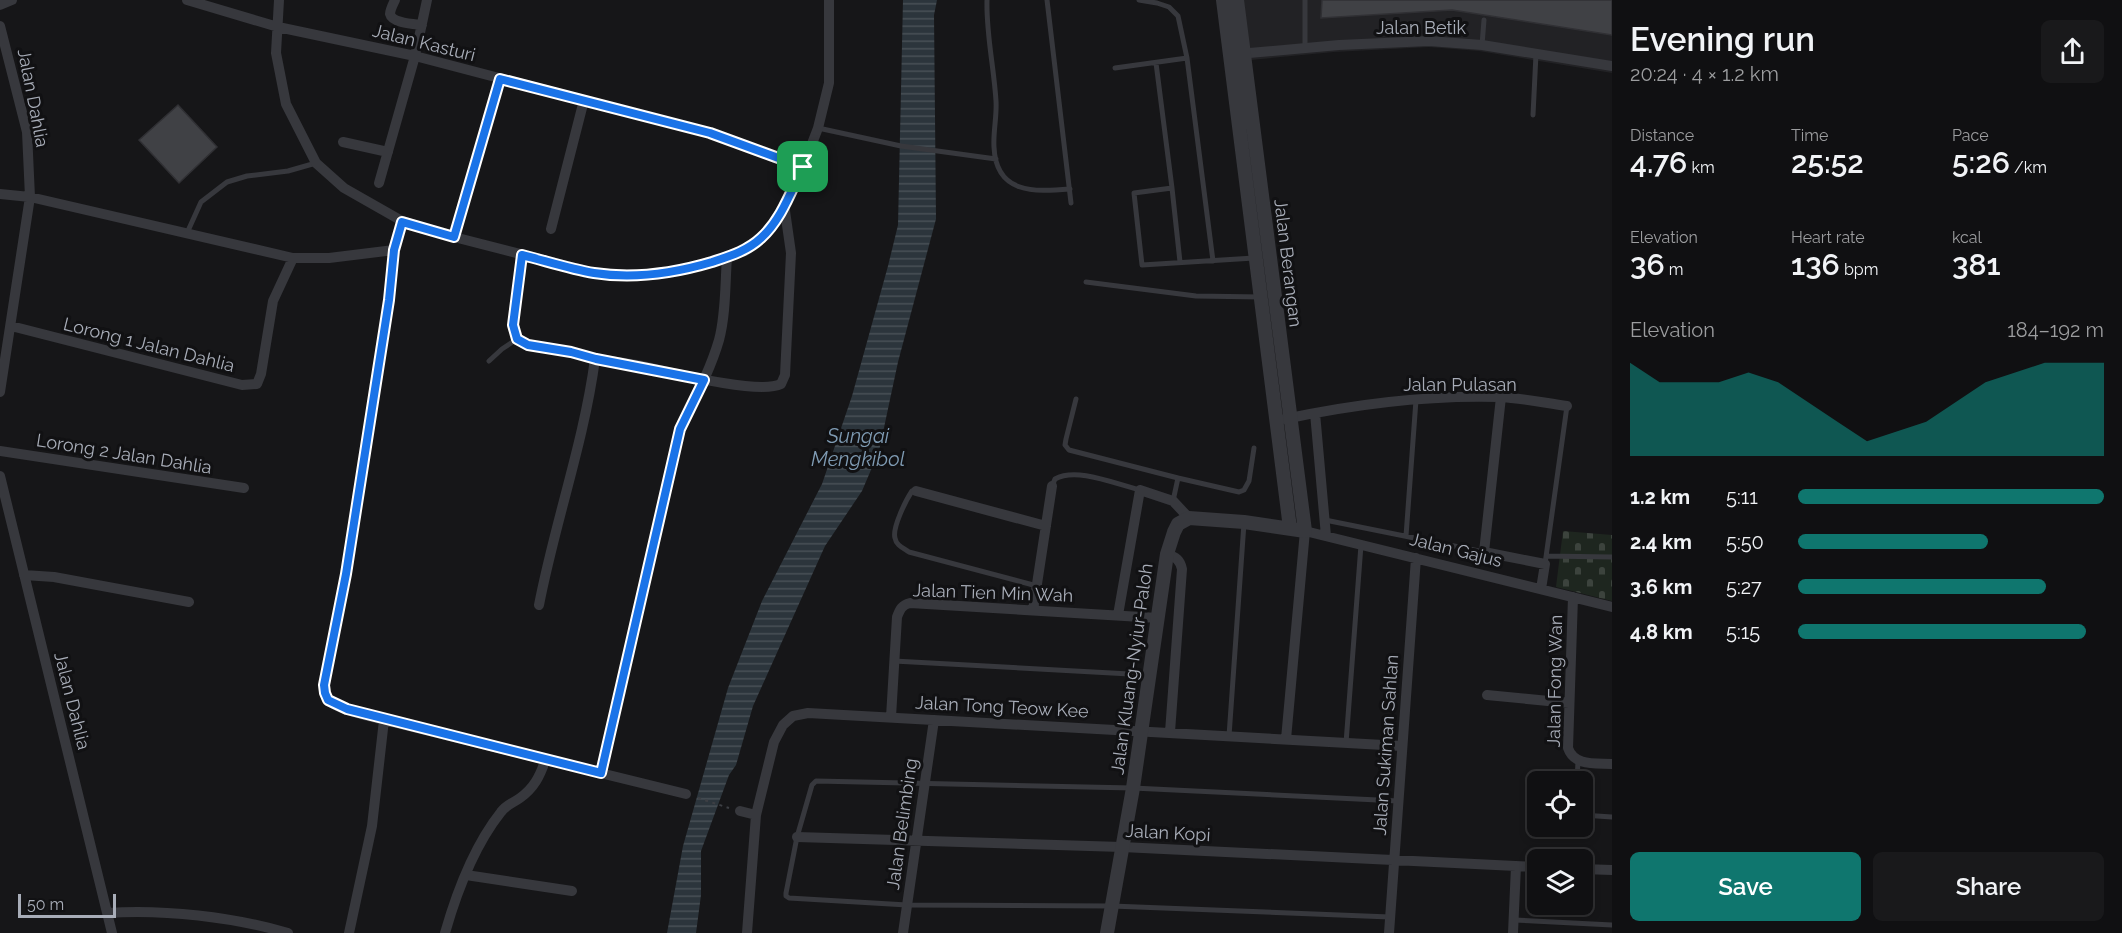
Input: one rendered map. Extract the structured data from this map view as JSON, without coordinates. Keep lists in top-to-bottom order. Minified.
{"streets":{"street":["Jalan Betik","Jalan Kasturi","Jalan Dahlia","Jalan Berangan","Lorong 1 Jalan Dahlia","Jalan Pulasan","Lorong 2 Jalan Dahlia","Jalan Gajus","Jalan Tien Min Wah","Jalan Kluang-Nyiur-Paloh","Jalan Fong Wan","Jalan Tong Teow Kee","Jalan Sukiman Sahlan","Jalan Belimbing","Jalan Kopi"]},"crossings":[["Jalan Betik","Jalan Berangan"],["Jalan Dahlia","Lorong 1 Jalan Dahlia"],["Jalan Berangan","Jalan Pulasan"],["Jalan Berangan","Jalan Gajus"],["Jalan Pulasan","Jalan Gajus"],["Jalan Gajus","Jalan Fong Wan"],["Jalan Gajus","Jalan Sukiman Sahlan"],["Jalan Tien Min Wah","Jalan Kluang-Nyiur-Paloh"],["Jalan Tien Min Wah","Jalan Tong Teow Kee"],["Jalan Kluang-Nyiur-Paloh","Jalan Tong Teow Kee"],["Jalan Kluang-Nyiur-Paloh","Jalan Kopi"],["Jalan Tong Teow Kee","Jalan Sukiman Sahlan"],["Jalan Tong Teow Kee","Jalan Belimbing"],["Jalan Sukiman Sahlan","Jalan Kopi"],["Jalan Belimbing","Jalan Kopi"]],"water":["Sungai Mengkibol"],"scale_bar":"50 m","page":{"heading":["Evening run","20:24 · 4 × 1.2 km"],"stats":[["Distance","4.76 km"],["Time","25:52"],["Pace","5:26 /km"],["Elevation","36 m"],["Heart rate","136 bpm"],["kcal","381"]],"chart":["Elevation","184–192 m"],"list":[{"name":"1.2 km","note":"5:11"},{"name":"2.4 km","note":"5:50"},{"name":"3.6 km","note":"5:27"},{"name":"4.8 km","note":"5:15"}],"buttons":["Save","Share"],"scale":"50 m"}}
